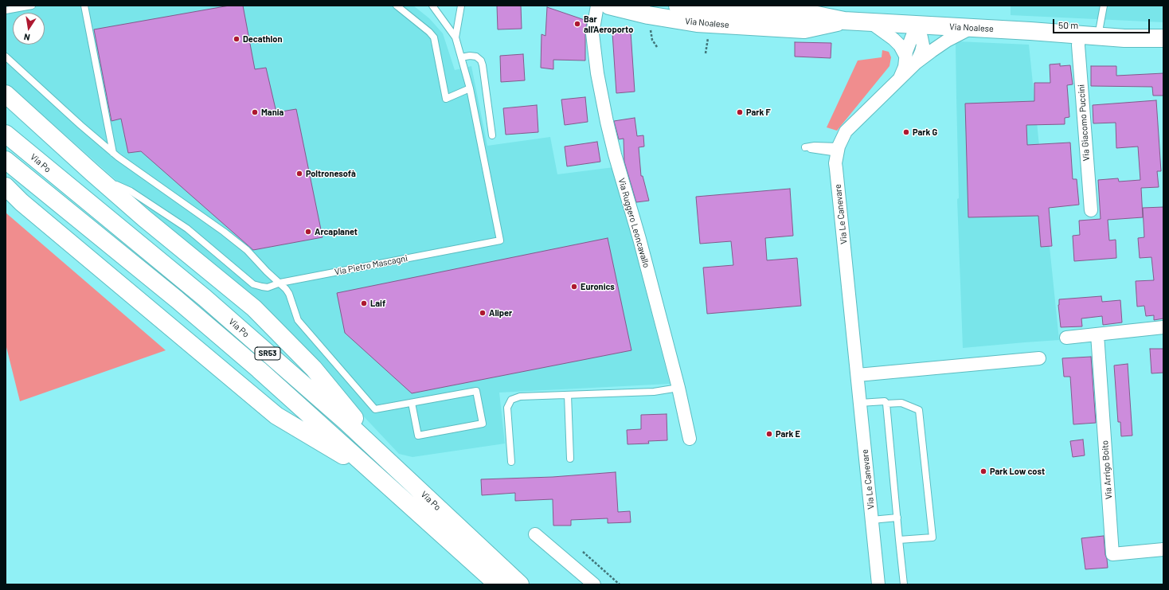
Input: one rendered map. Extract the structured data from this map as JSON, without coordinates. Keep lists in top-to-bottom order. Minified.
{"streets":{"main road":["Via Noalese","Via Po","SR53"],"street":["Via Giacomo Puccini","Via Le Canevare","Via Ruggero Leoncavallo","Via Arrigo Boito"],"lane":["Via Pietro Mascagni"]},"crossings":[["Via Noalese","Via Giacomo Puccini"],["Via Noalese","Via Le Canevare"]],"places":["Bar all'Aeroporto","Decathlon","Mania","Park F","Park G","Poltronesofà","Arcaplanet","Euronics","Laif","Aliper","Park E","Park Low cost"],"scale_bar":"50 m","north":"bottom"}
